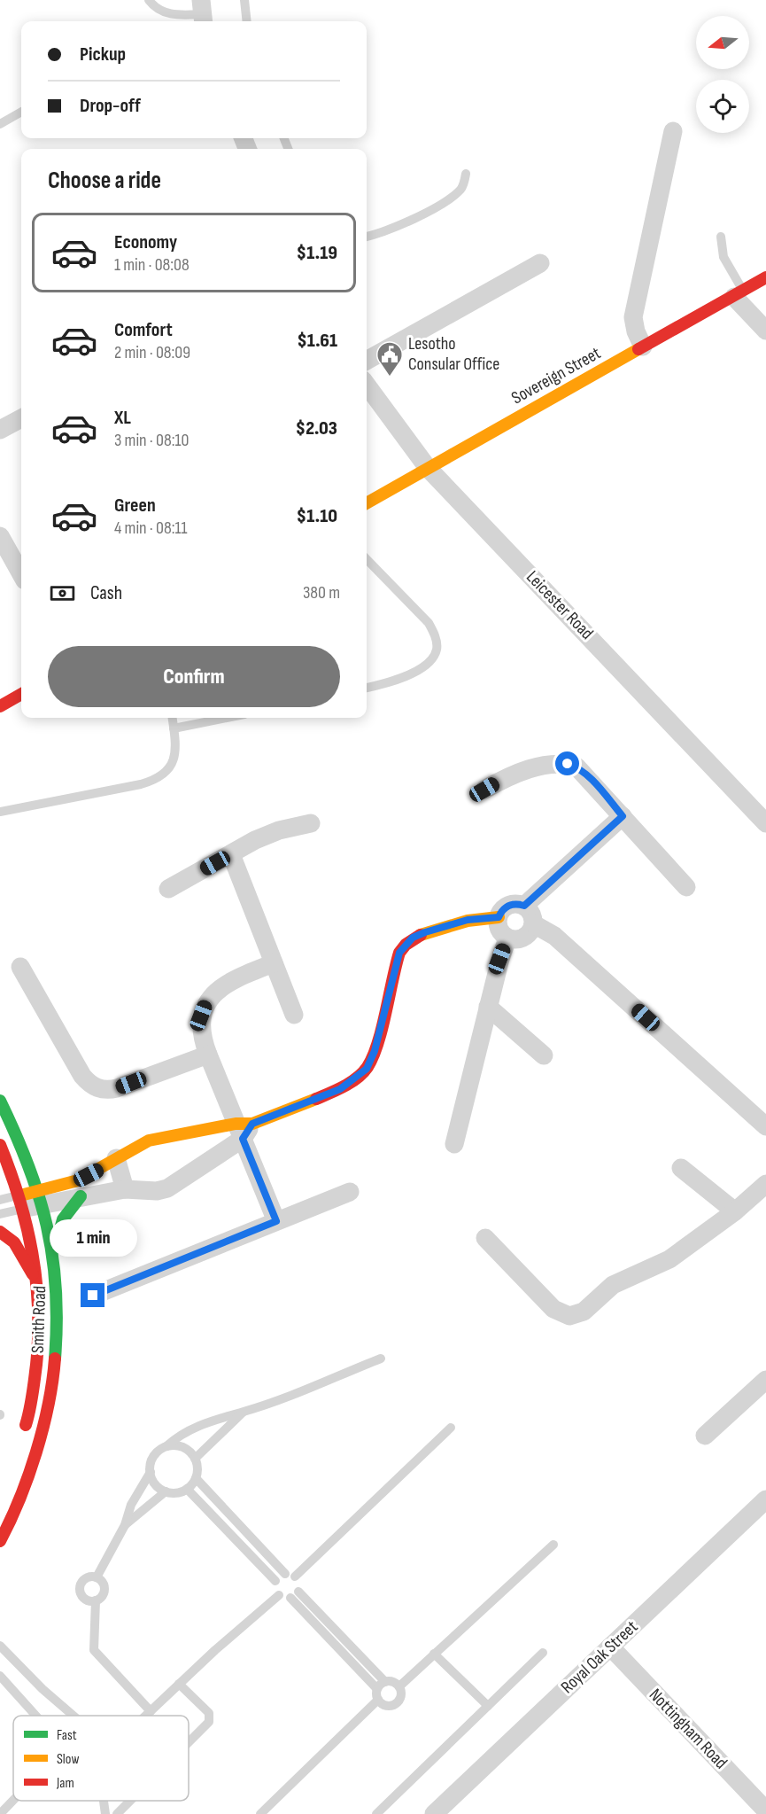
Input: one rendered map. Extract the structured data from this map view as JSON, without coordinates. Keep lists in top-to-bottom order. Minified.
{"streets":{"street":["Sovereign Street","Leicester Road","Smith Road","Royal Oak Street","Nottingham Road"]},"crossings":[["Sovereign Street","Leicester Road"],["Royal Oak Street","Nottingham Road"]],"places":{"public building":["Lesotho Consular Office"]},"legend":["Fast","Slow","Jam"],"north":"left","page":{"banner":["Pickup","Drop-off"],"heading":"Choose a ride","list":[{"name":"Economy","note":"1 min · 08:08","value":"$1.19"},{"name":"Comfort","note":"2 min · 08:09","value":"$1.61"},{"name":"XL","note":"3 min · 08:10","value":"$2.03"},{"name":"Green","note":"4 min · 08:11","value":"$1.10"}],"pay":["Cash","380 m"],"buttons":"Confirm","bubble":"1 min"}}
